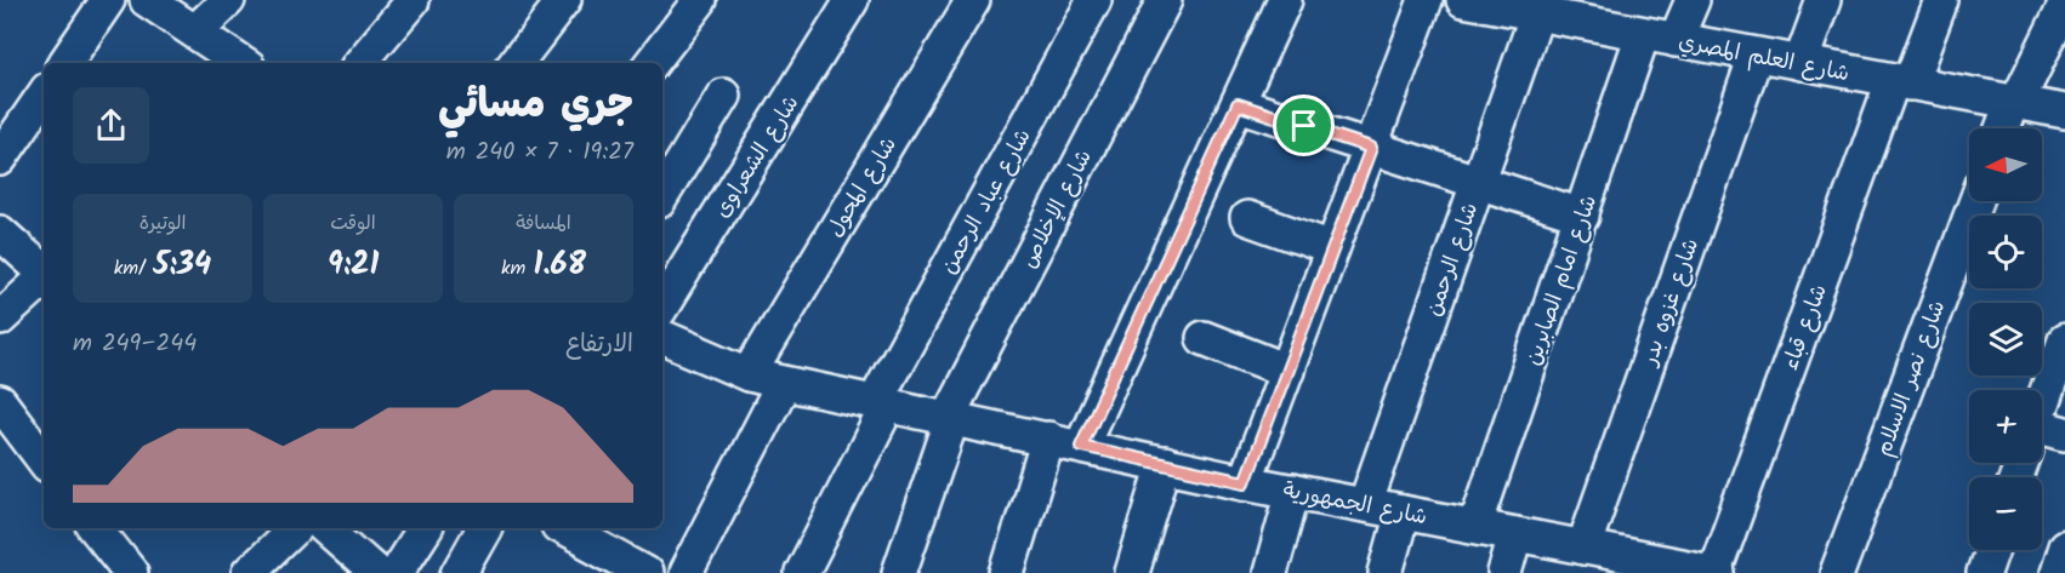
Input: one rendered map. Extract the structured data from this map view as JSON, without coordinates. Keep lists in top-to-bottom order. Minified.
{"streets":{"street":["شارع العلم المصري","شارع الشعراوى","شارع المحول","شارع عباد الرحمن","شارع الإخلاص","شارع الرحمن","شارع امام الصابرين","شارع غزوه بدر","شارع قباء","شارع نصر الاسلام","شارع الجمهورية"]},"crossings":[["شارع العلم المصري","شارع الرحمن"],["شارع العلم المصري","شارع امام الصابرين"],["شارع العلم المصري","شارع غزوه بدر"],["شارع العلم المصري","شارع قباء"],["شارع المحول","شارع الجمهورية"],["شارع عباد الرحمن","شارع الجمهورية"],["شارع الإخلاص","شارع الجمهورية"],["شارع الرحمن","شارع الجمهورية"],["شارع امام الصابرين","شارع الجمهورية"],["شارع غزوه بدر","شارع الجمهورية"],["شارع قباء","شارع الجمهورية"]],"north":"left","page":{"heading":["جري مسائي","19:27 · 7 × 240 m"],"map_buttons":["+","−"],"stats":[["المسافة","1.68 km"],["الوقت","9:21"],["الوتيرة","5:34 /km"]],"chart":["الارتفاع","244–249 m"]}}
